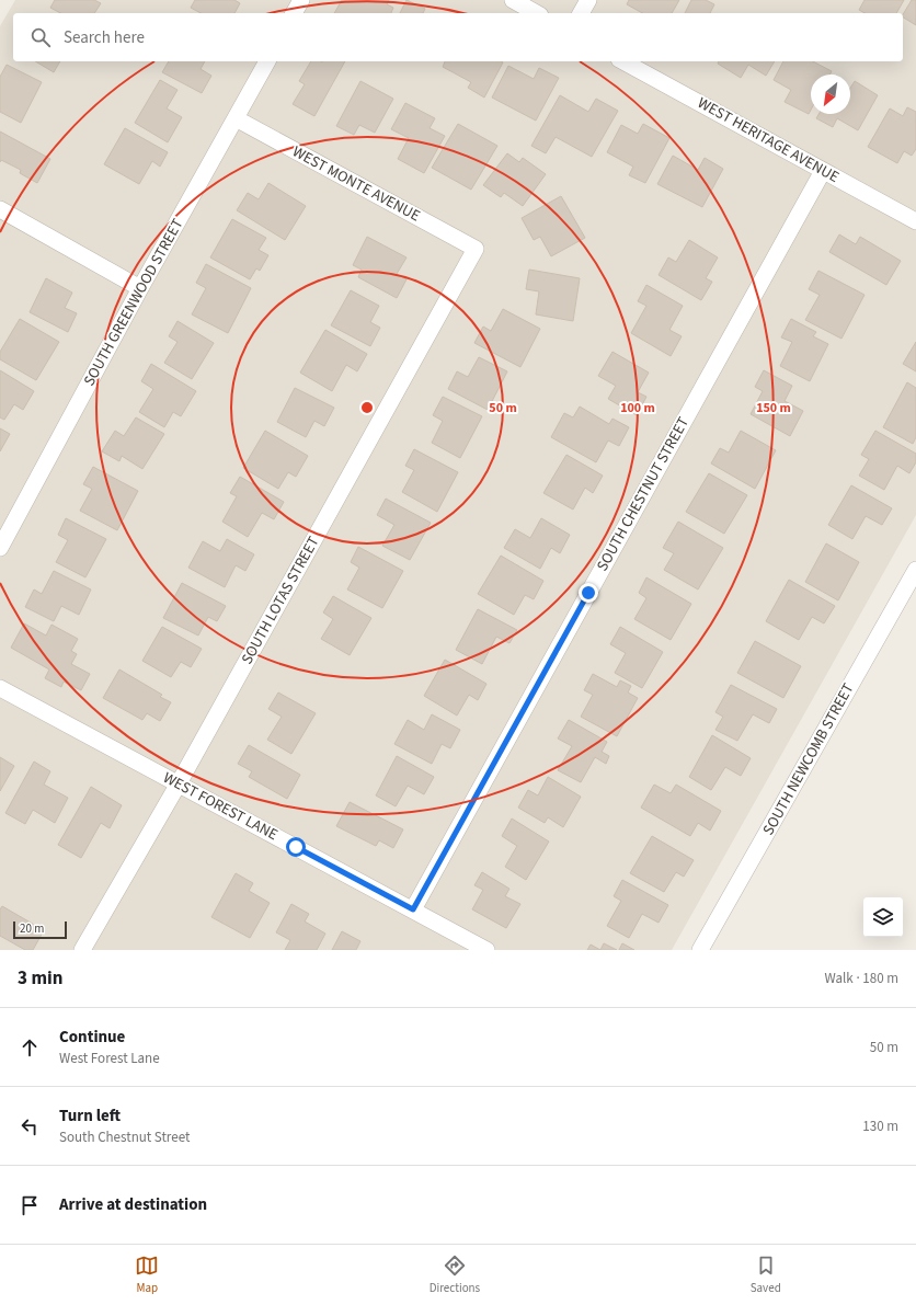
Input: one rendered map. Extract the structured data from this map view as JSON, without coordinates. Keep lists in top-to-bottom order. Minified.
{"streets":{"street":["WEST HERITAGE AVENUE","WEST MONTE AVENUE","SOUTH GREENWOOD STREET","SOUTH CHESTNUT STREET","SOUTH LOTAS STREET","SOUTH NEWCOMB STREET","WEST FOREST LANE"]},"crossings":[["WEST HERITAGE AVENUE","SOUTH CHESTNUT STREET"],["WEST MONTE AVENUE","SOUTH GREENWOOD STREET"],["WEST MONTE AVENUE","SOUTH LOTAS STREET"],["SOUTH CHESTNUT STREET","WEST FOREST LANE"],["SOUTH LOTAS STREET","WEST FOREST LANE"]],"scale_bar":"20 m","north":"bottom left","page":{"search":"Search here","scale":"20 m","heading":["3 min","Walk · 180 m"],"list":[["Continue","West Forest Lane","50 m"],["Turn left","South Chestnut Street","130 m"],"Arrive at destination"],"nav":["Map","Directions","Saved"]},"rings":["50 m","100 m","150 m"]}
